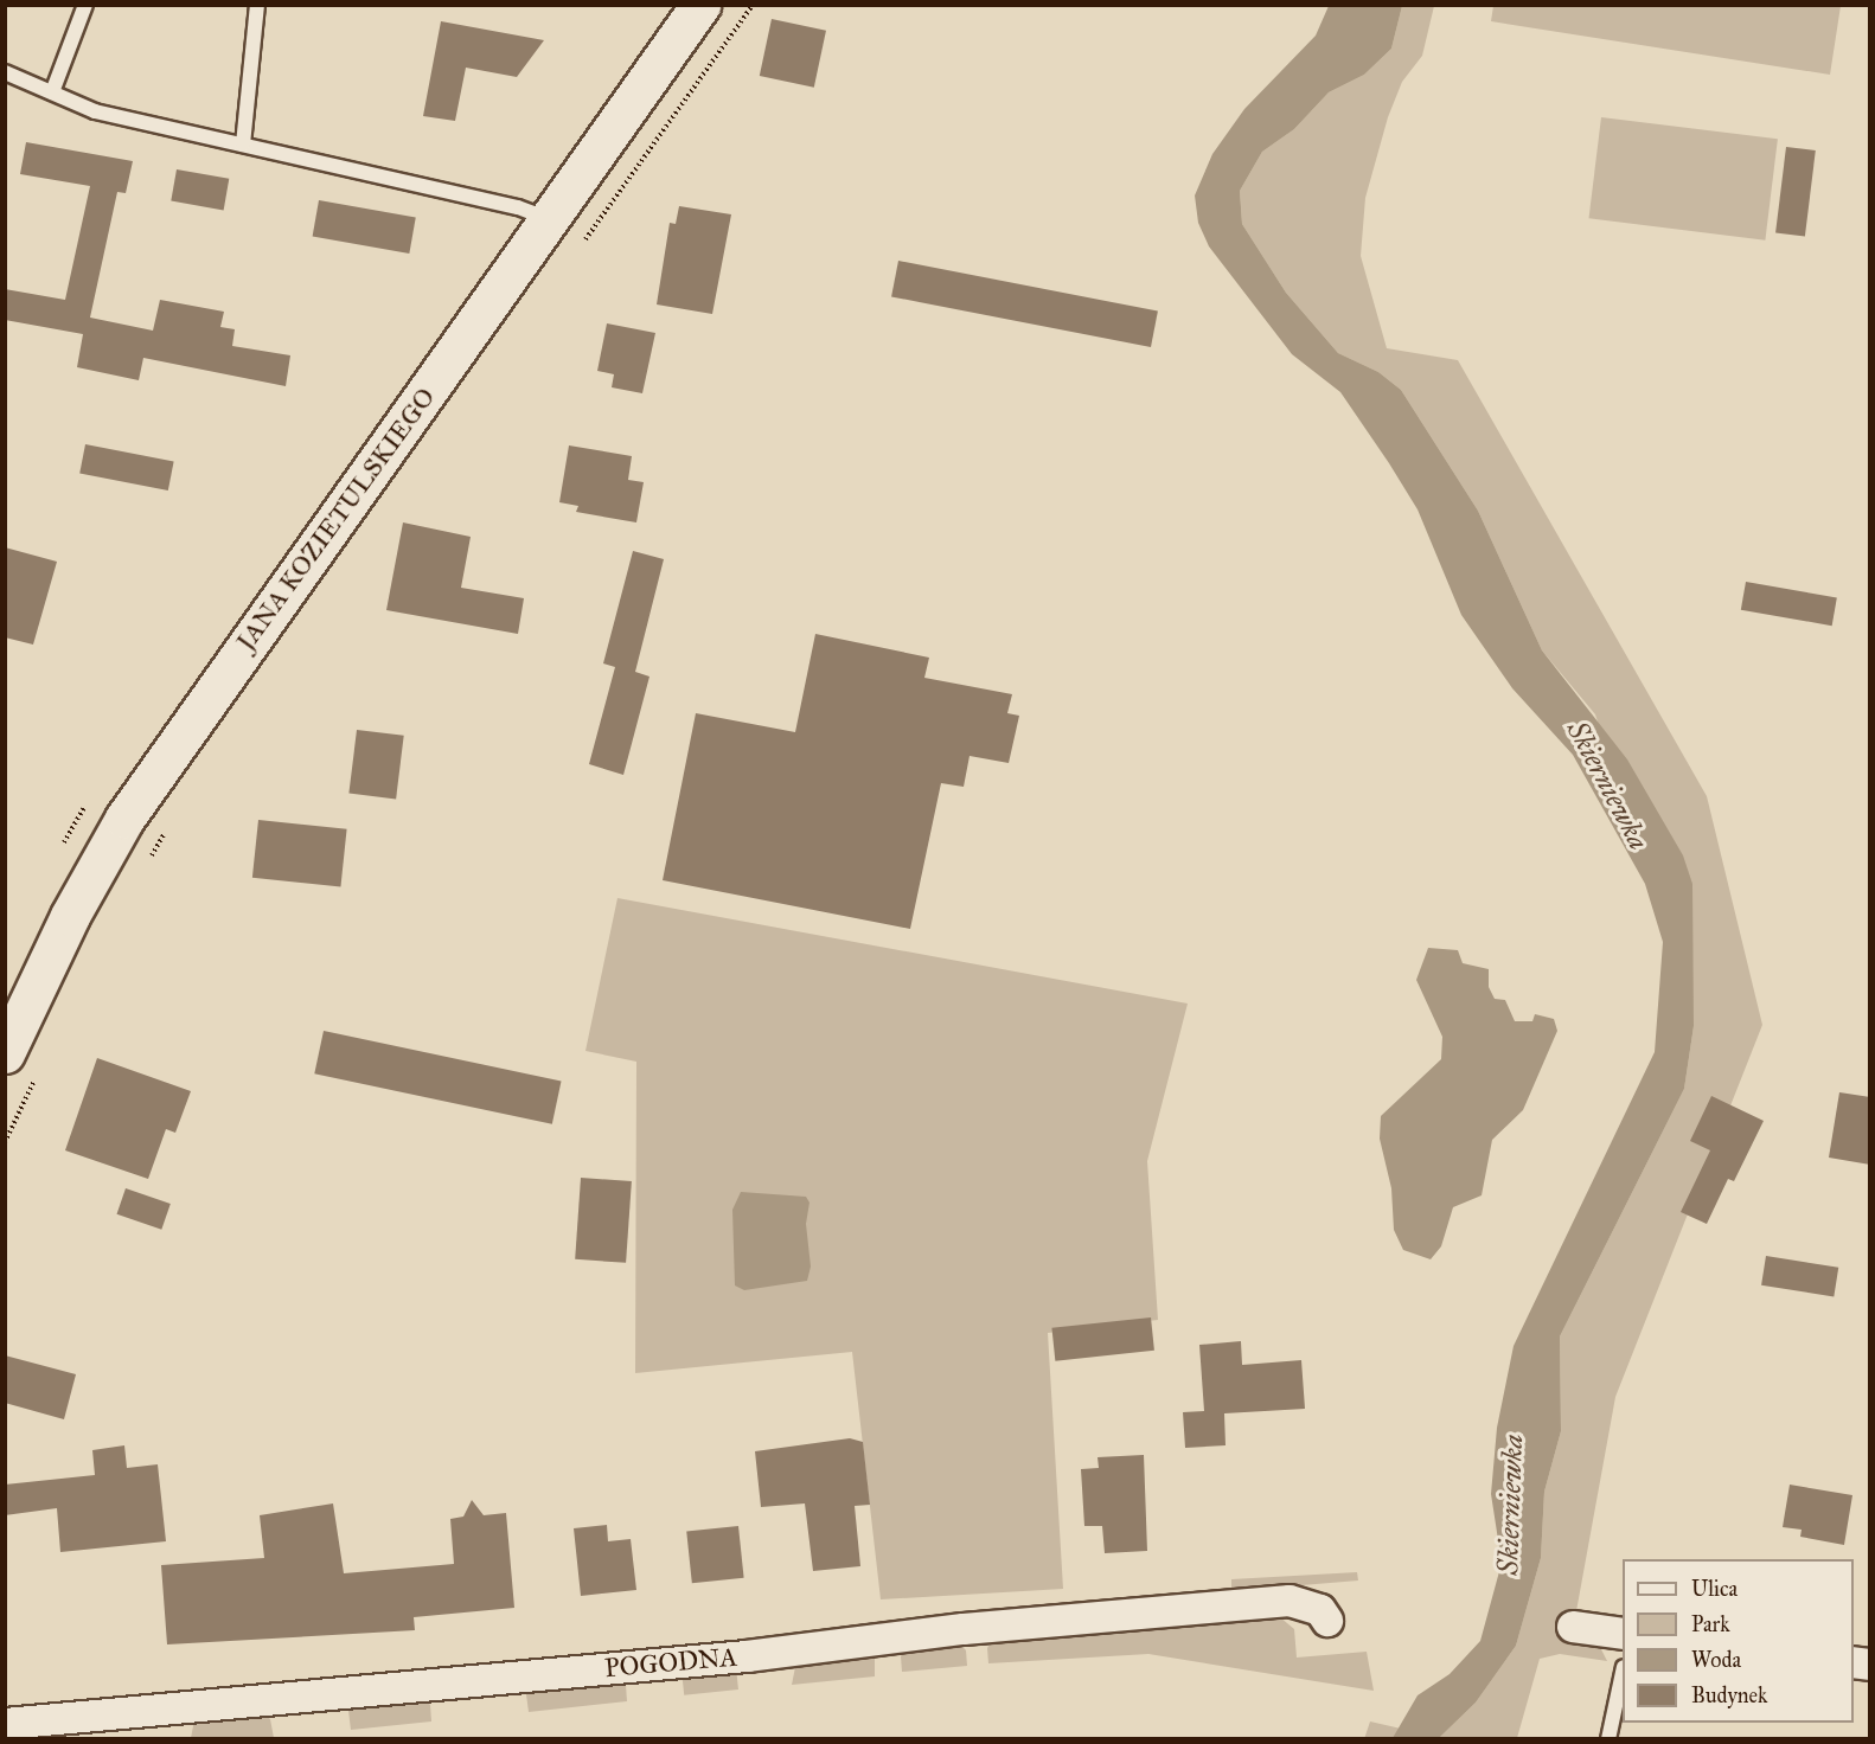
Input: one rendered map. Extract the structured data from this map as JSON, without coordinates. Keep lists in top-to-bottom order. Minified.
{"streets":{"main road":["JANA KOZIETULSKIEGO"],"street":["POGODNA"]},"water":["Skierniewka"],"legend":["Ulica","Park","Woda","Budynek"]}
